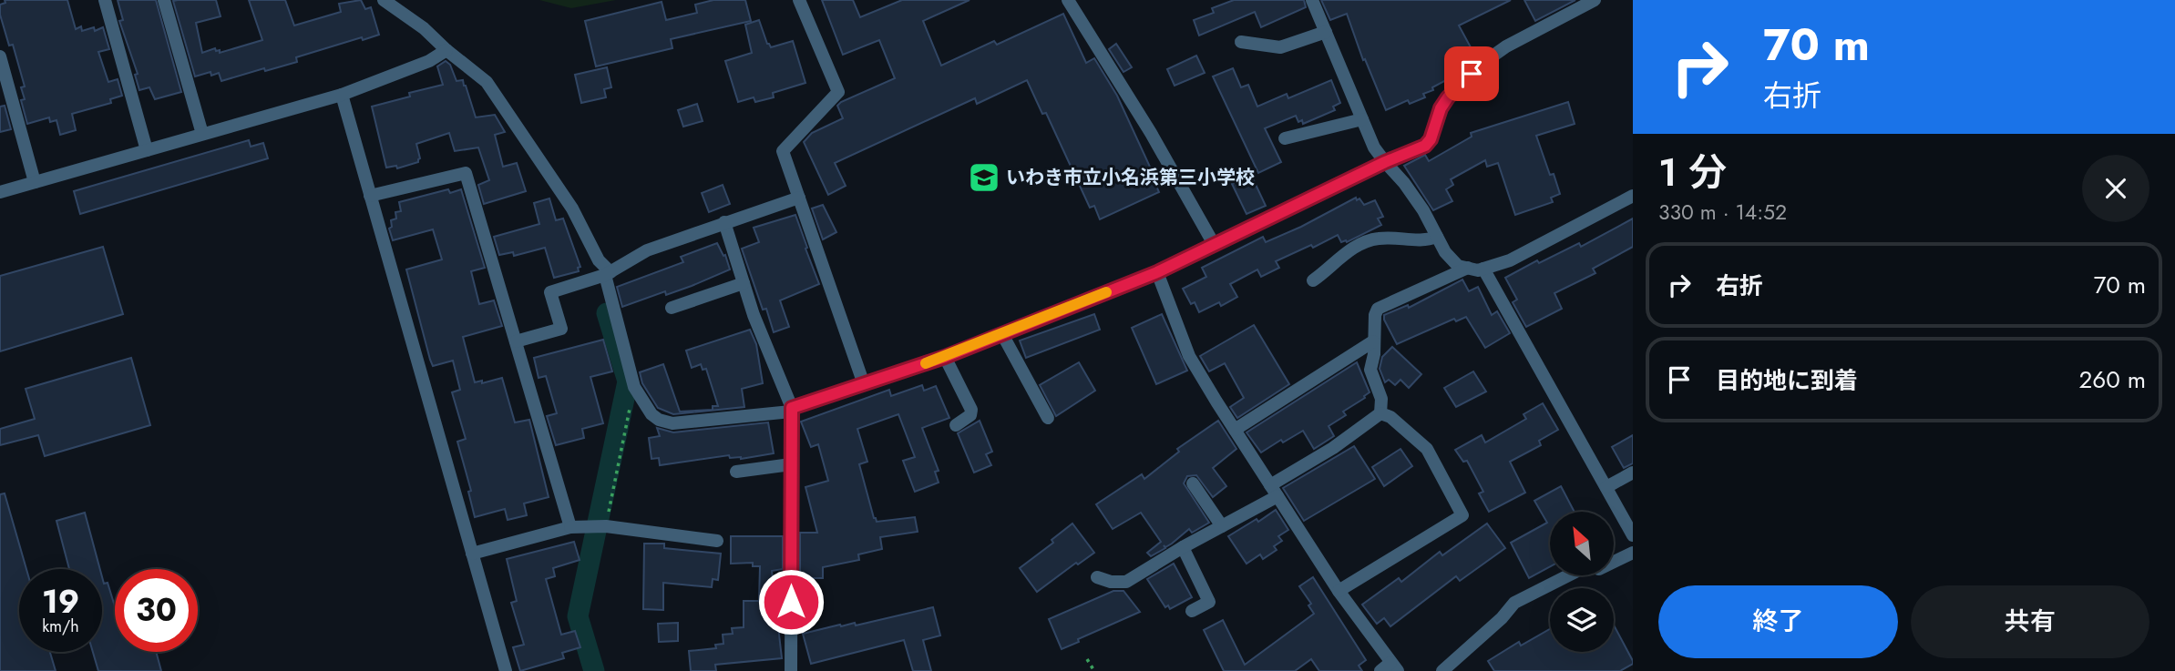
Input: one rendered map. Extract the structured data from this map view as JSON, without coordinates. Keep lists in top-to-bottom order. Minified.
{"places":{"school or university":["いわき市立小名浜第三小学校"]},"north":"top left","page":{"turn":["70 m","右折"],"heading":["1 分","330 m · 14:52"],"list":[{"name":"右折","value":"70 m"},{"name":"目的地に到着","value":"260 m"}],"speed":"19 km/h","limit":"30","buttons":["終了","共有"]}}
